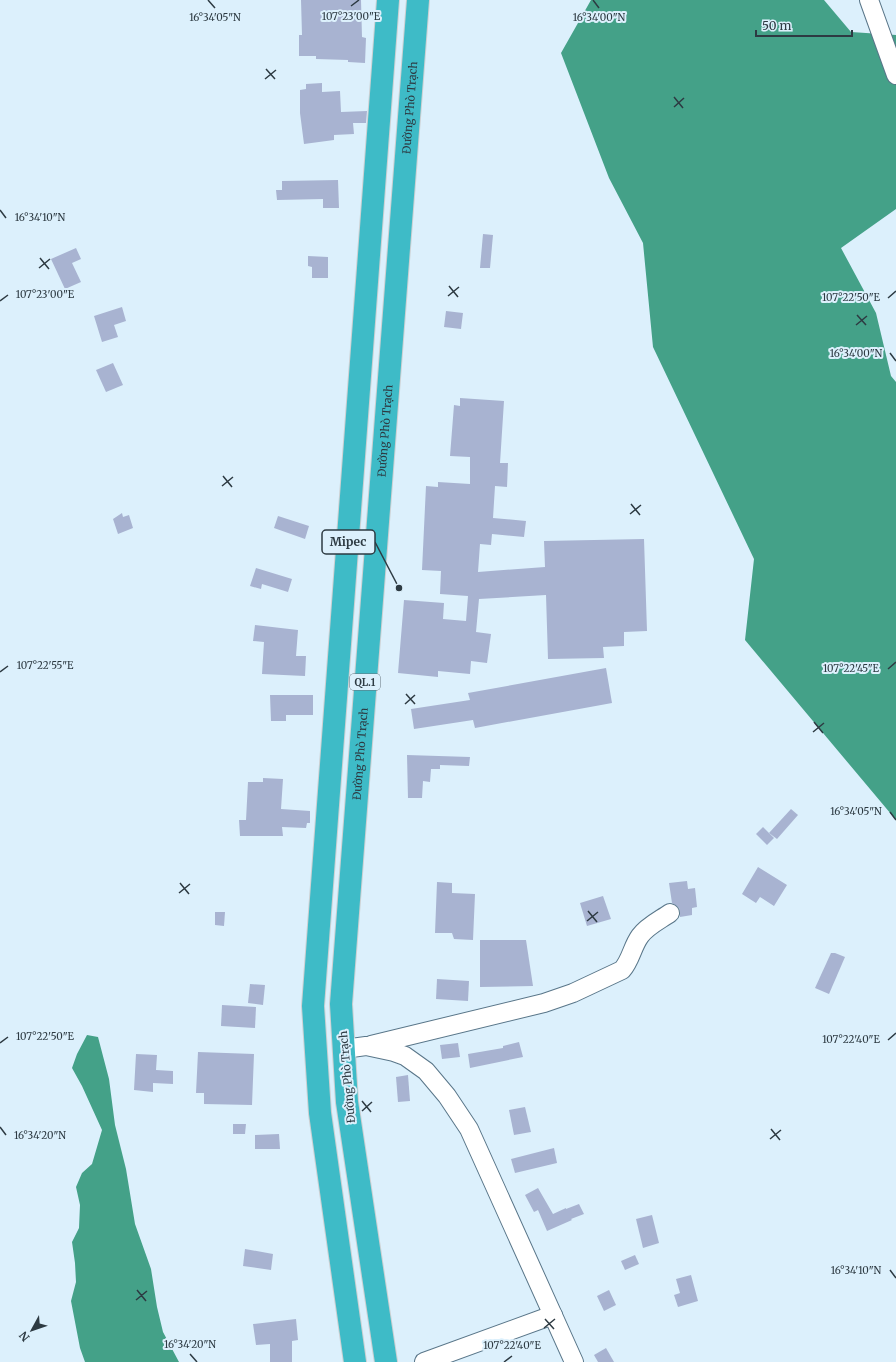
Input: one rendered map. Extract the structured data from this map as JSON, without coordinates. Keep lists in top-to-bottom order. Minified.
{"streets":{"highway":["Đường Phò Trạch","QL.1"]},"places":["Mipec"],"scale_bar":"50 m","north":"bottom left","coordinates":["107°23'00\"E","16°34'05\"N","16°34'00\"N","16°34'10\"N","107°22'50\"E","107°22'55\"E","107°22'45\"E","107°22'40\"E","16°34'20\"N"]}
